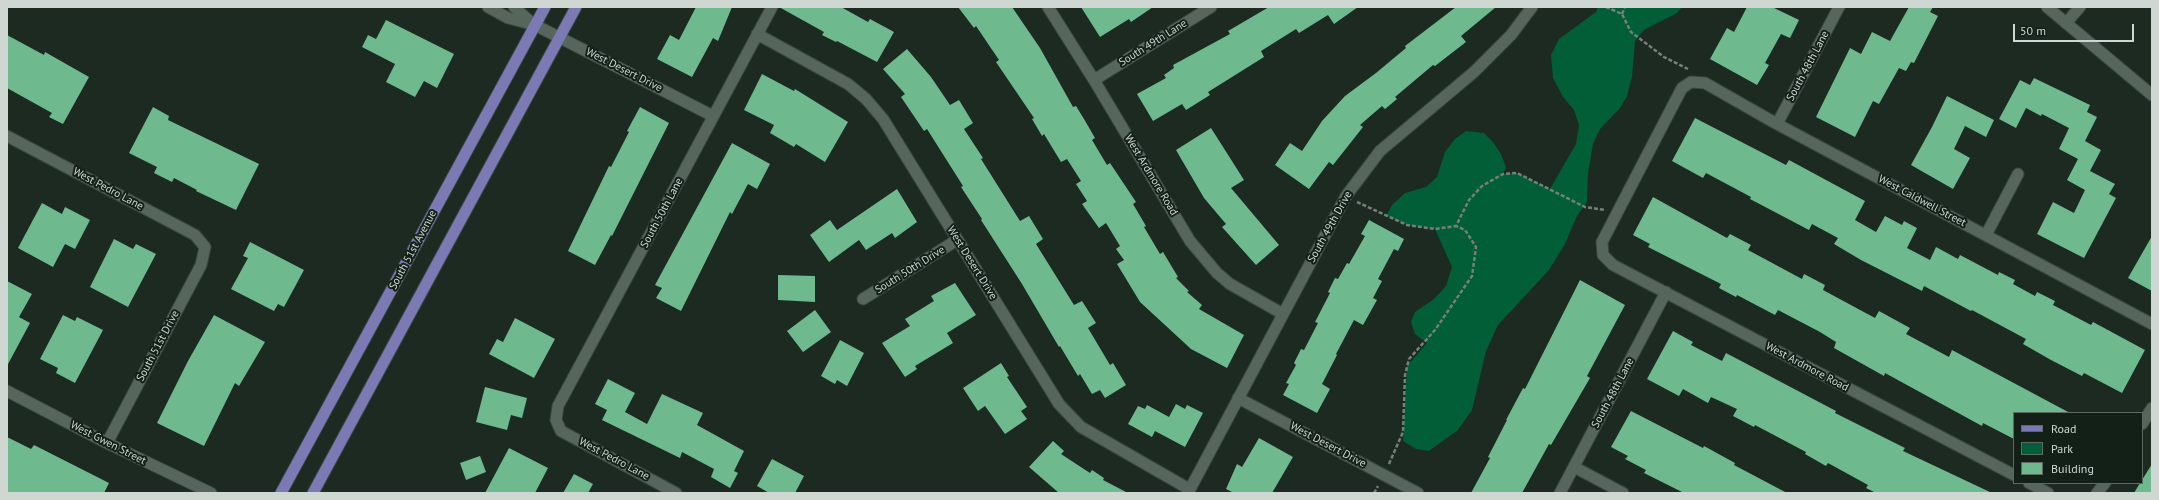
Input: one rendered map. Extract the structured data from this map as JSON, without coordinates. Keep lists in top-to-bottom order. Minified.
{"streets":{"main road":["South 51st Avenue"],"street":["South 49th Lane","South 48th Lane","West Desert Drive","West Ardmore Road","West Pedro Lane","West Caldwell Street","South 50th Lane","South 49th Drive","South 50th Drive","South 51st Drive","West Gwen Street"]},"crossings":[["South 49th Lane","West Ardmore Road"],["South 48th Lane","West Ardmore Road"],["South 48th Lane","West Caldwell Street"],["West Desert Drive","South 50th Lane"],["West Desert Drive","South 49th Drive"],["West Desert Drive","South 51st Avenue"],["West Desert Drive","South 50th Drive"],["West Ardmore Road","South 49th Drive"],["West Pedro Lane","South 50th Lane"],["West Pedro Lane","South 51st Drive"],["South 51st Drive","West Gwen Street"]],"legend":["Road","Park","Building"],"scale_bar":"50 m"}
